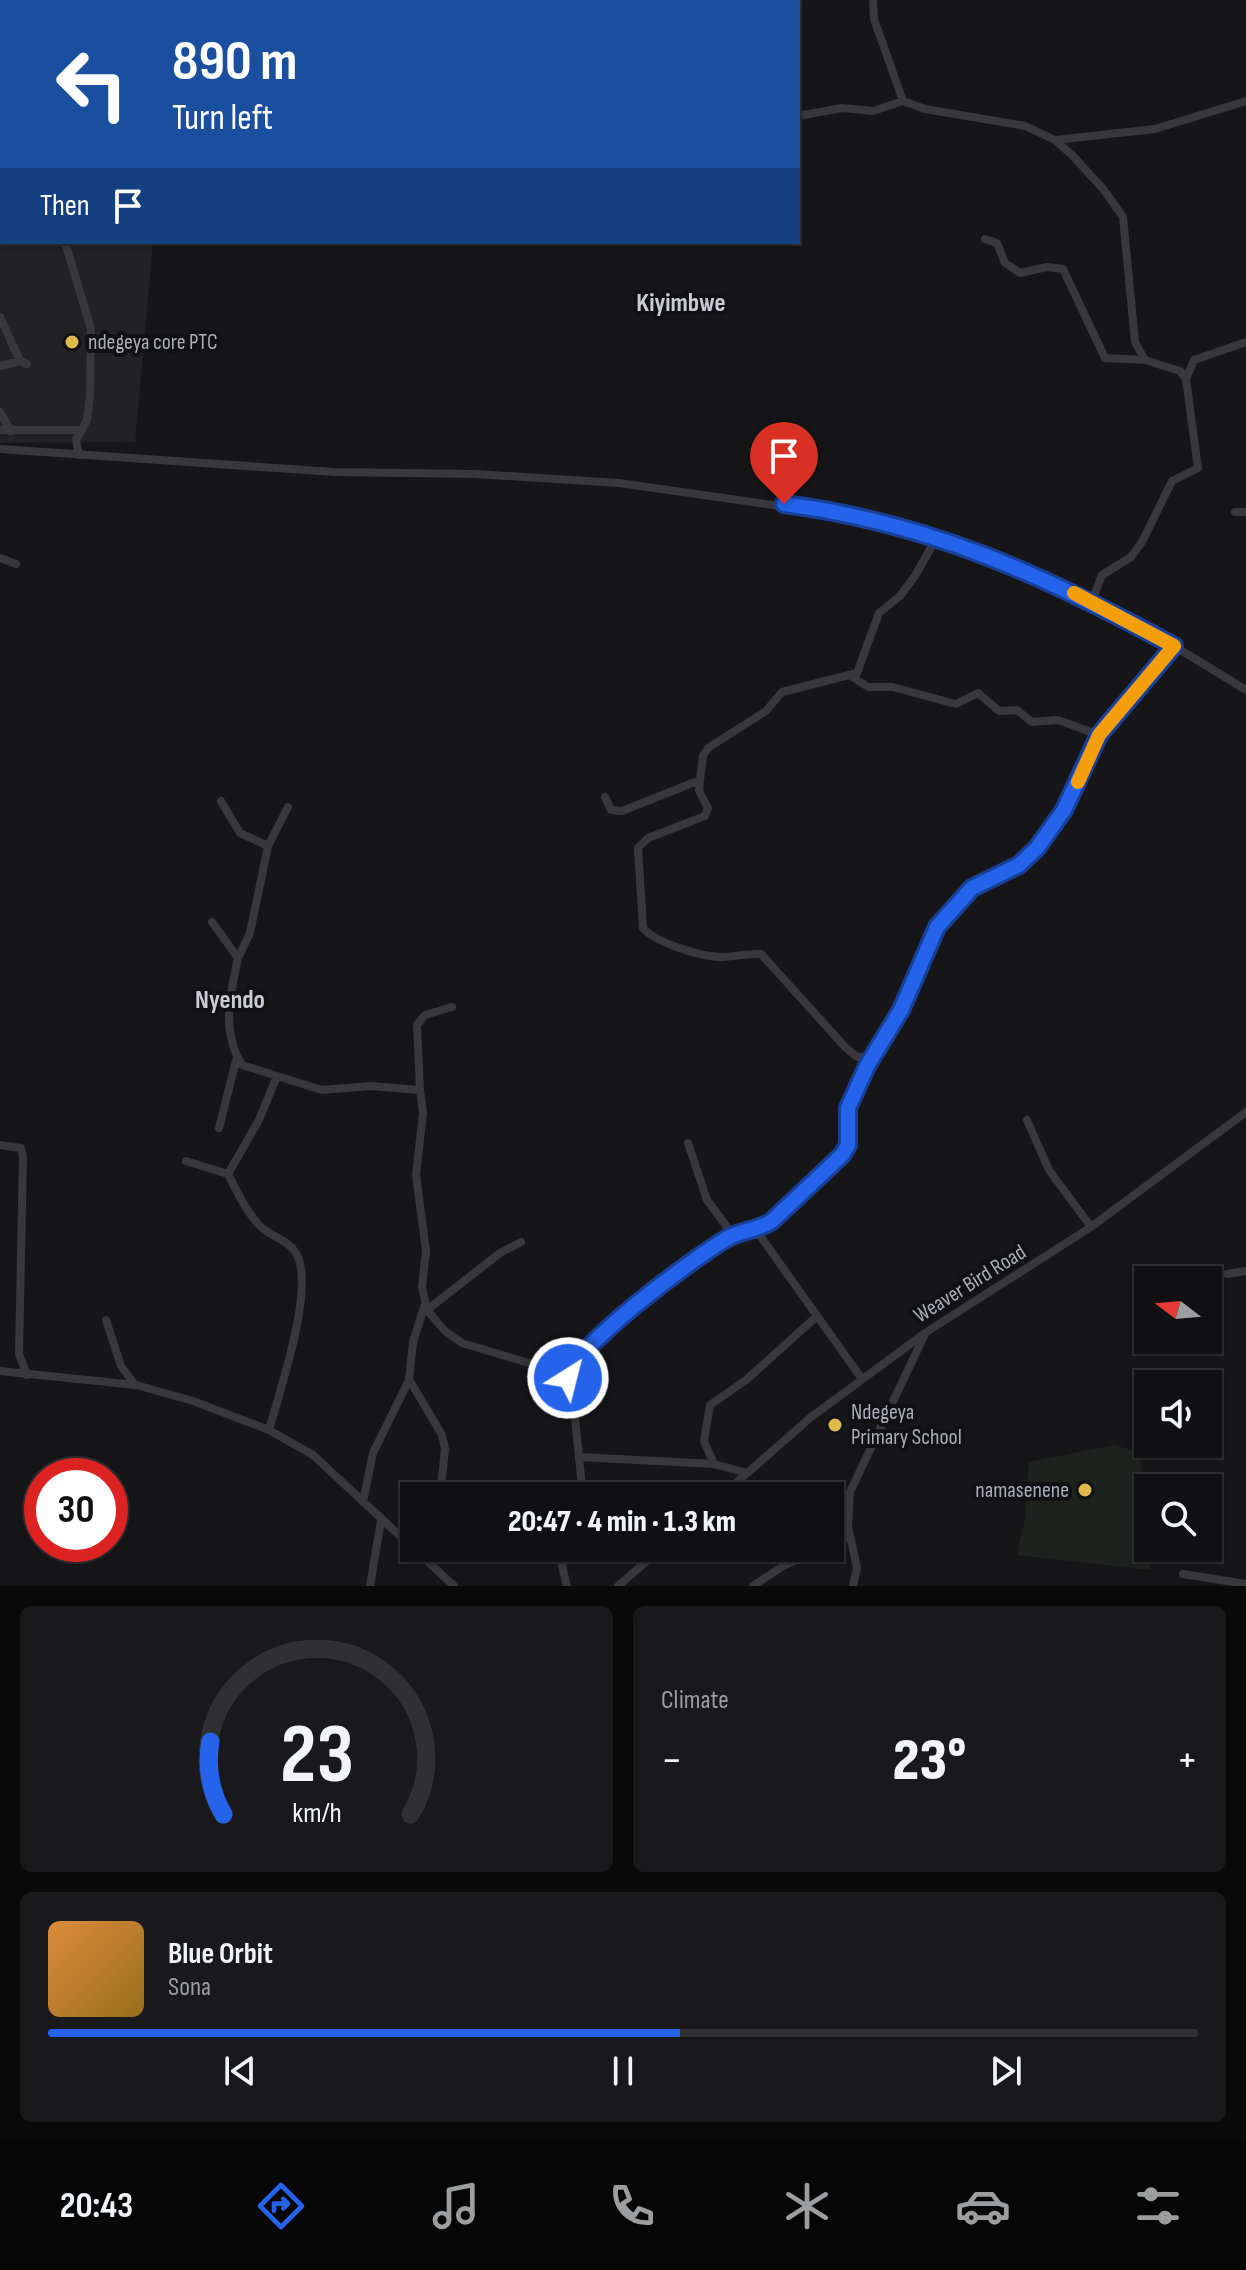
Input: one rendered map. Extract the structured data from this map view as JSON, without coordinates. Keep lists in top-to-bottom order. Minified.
{"streets":{"street":["Weaver Bird Road"]},"districts":["Kiyimbwe","Nyendo"],"places":["ndegeya core PTC","Ndegeya Primary School","namasenene"],"north":"left","page":{"turn":["890 m","Turn left"],"then":"Then","limit":"30","trip":"20:47 · 4 min · 1.3 km","tile":"Climate","heat":["−","23°","+"],"song":["Blue Orbit","Sona"],"tabs":"20:43","gauge":["23","km/h"]}}
